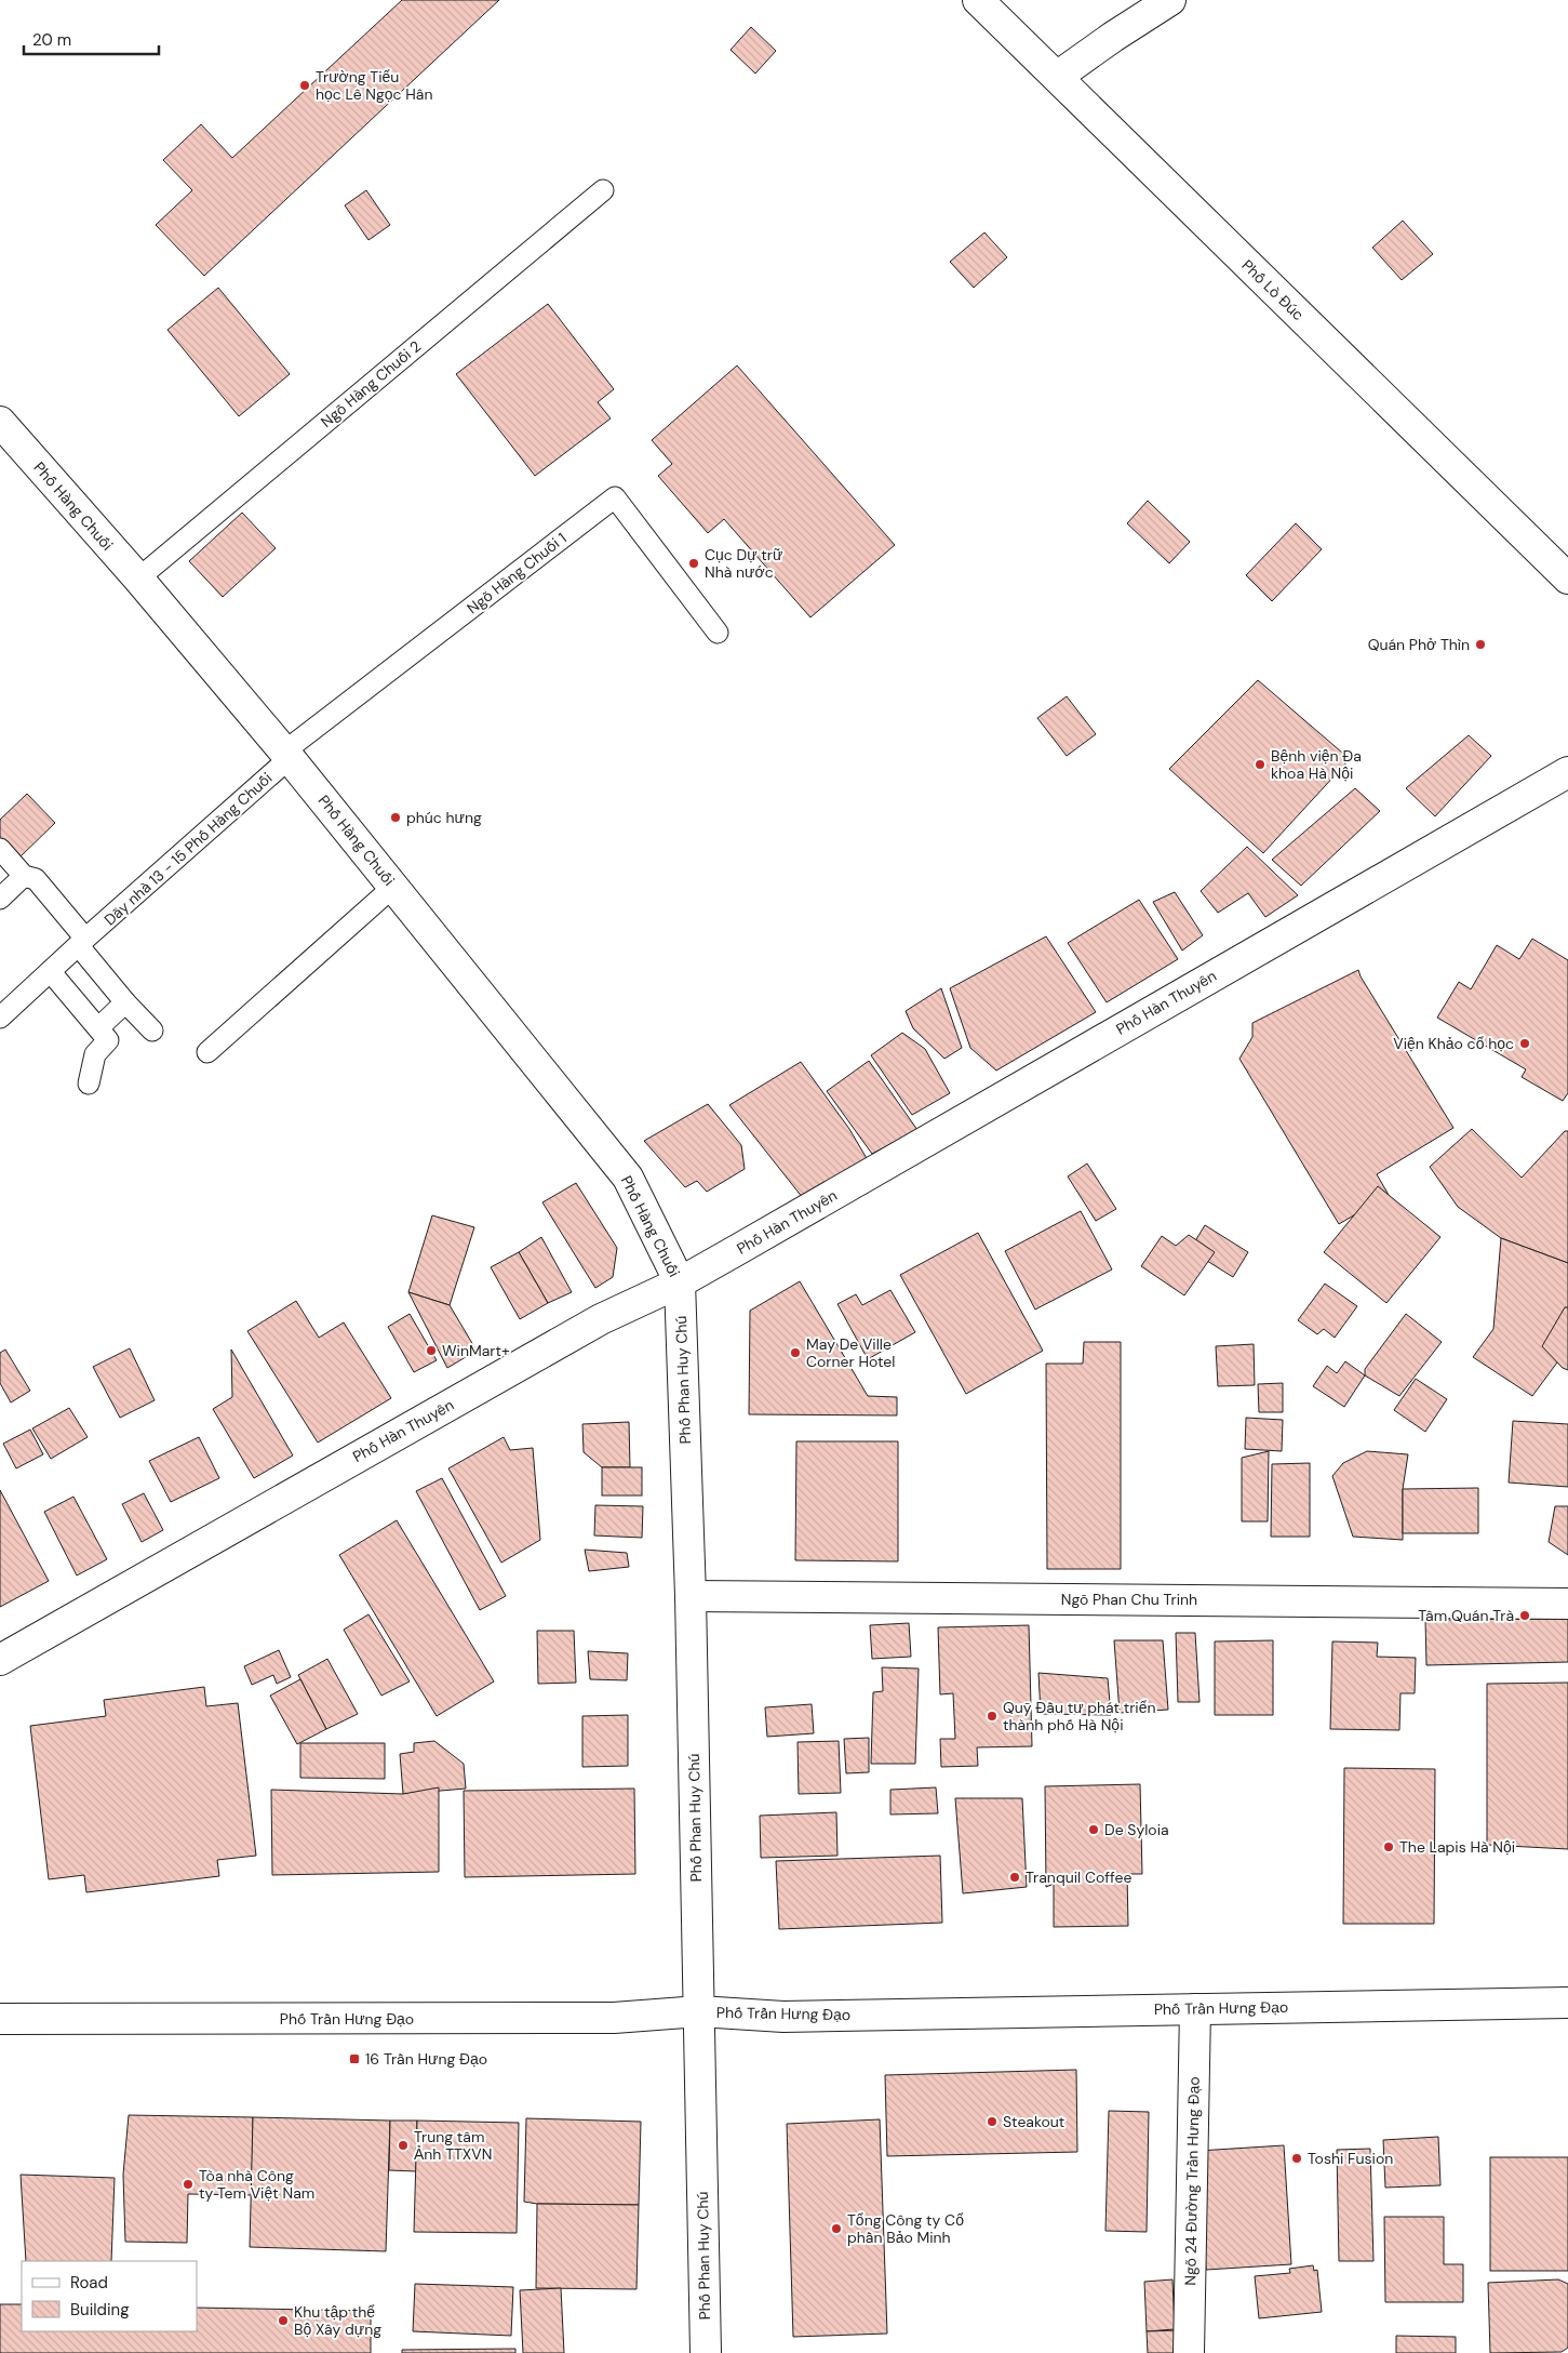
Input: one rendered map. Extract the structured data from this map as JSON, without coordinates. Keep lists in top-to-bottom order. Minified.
{"streets":{"street":["Phố Lò Đúc","Phố Hàng Chuối","Phố Hàn Thuyên","Phố Phan Huy Chú","Ngõ Phan Chu Trinh","Phố Trần Hưng Đạo","Ngõ 24 Đường Trần Hưng Đạo"],"lane":["Ngõ Hàng Chuối 2","Ngõ Hàng Chuối 1","Dãy nhà 13 - 15 Phố Hàng Chuối"]},"crossings":[["Ngõ Hàng Chuối 2","Phố Hàng Chuối"],["Phố Hàng Chuối","Ngõ Hàng Chuối 1"],["Phố Hàng Chuối","Dãy nhà 13 - 15 Phố Hàng Chuối"],["Phố Hàng Chuối","Phố Hàn Thuyên"],["Phố Hàng Chuối","Phố Phan Huy Chú"],["Ngõ Hàng Chuối 1","Dãy nhà 13 - 15 Phố Hàng Chuối"],["Phố Hàn Thuyên","Phố Phan Huy Chú"],["Phố Phan Huy Chú","Ngõ Phan Chu Trinh"],["Phố Phan Huy Chú","Phố Trần Hưng Đạo"],["Phố Trần Hưng Đạo","Ngõ 24 Đường Trần Hưng Đạo"]],"places":{"other":["Trường Tiểu học Lê Ngọc Hân","Cục Dự trữ Nhà nước","Quán Phở Thìn","Bệnh viện Đa khoa Hà Nội","phúc hưng","Viện Khảo cổ học","WinMart+","May De Ville Corner Hotel","Tâm Quán Trà","Quỹ Đầu tư phát triển thành phố Hà Nội","De Syloia","The Lapis Hà Nội","Tranquil Coffee","Steakout","Trung tâm Ảnh TTXVN","Toshi Fusion","Tòa nhà Công ty Tem Việt Nam","Tổng Công ty Cổ phần Bảo Minh","Khu tập thể Bộ Xây dựng"],"transit":["16 Trần Hưng Đạo"]},"legend":["Road","Building"],"scale_bar":"20 m"}
